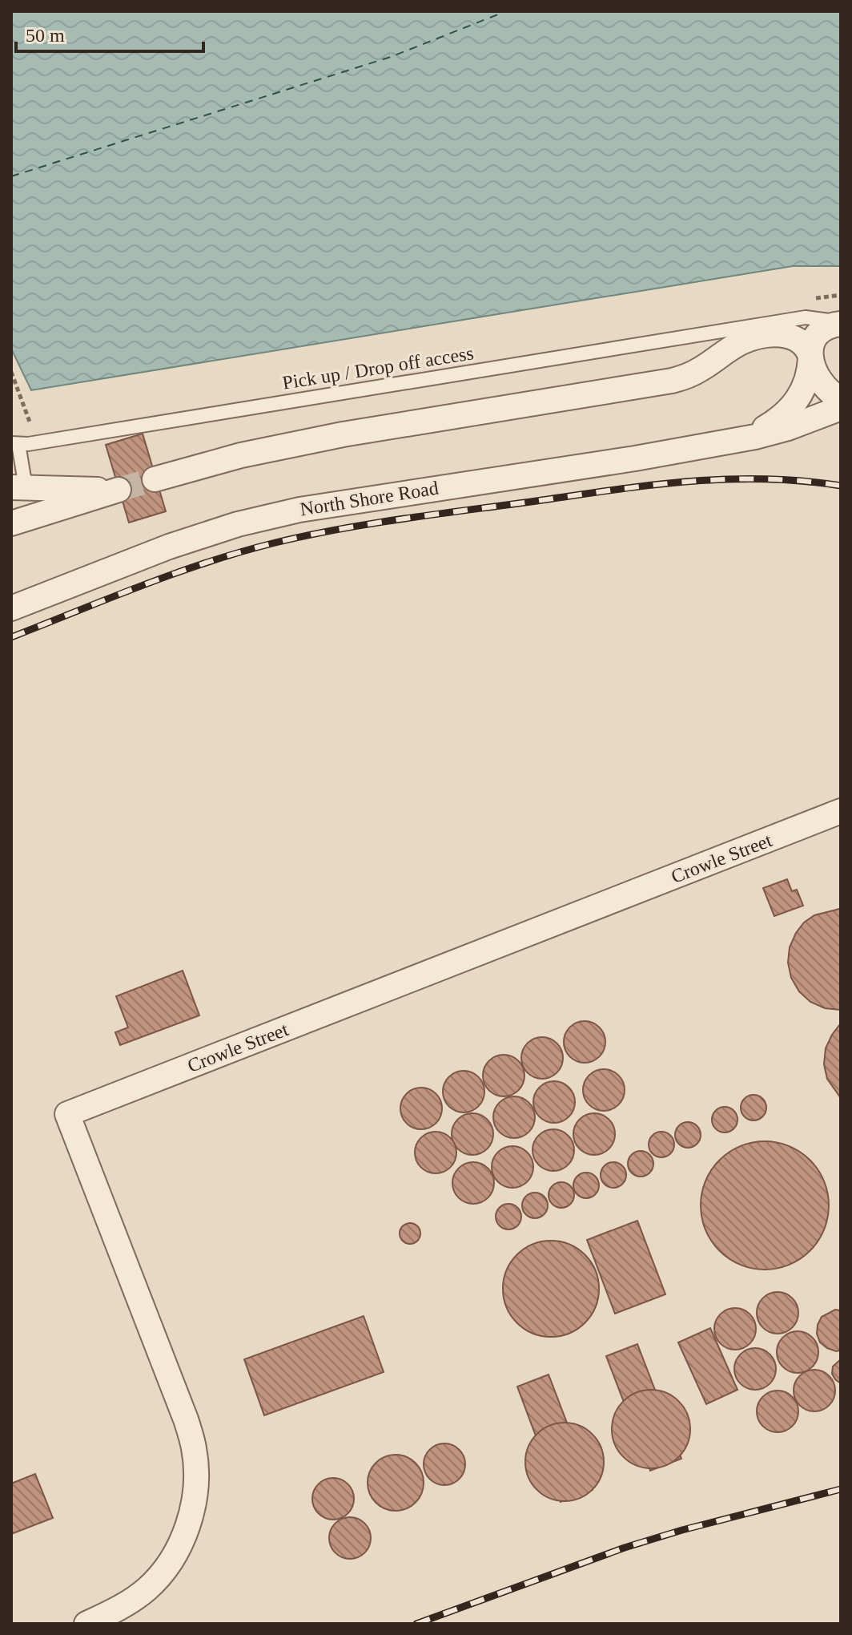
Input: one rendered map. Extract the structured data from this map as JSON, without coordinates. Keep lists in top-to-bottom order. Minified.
{"streets":{"street":["North Shore Road","Crowle Street"],"lane":["Pick up / Drop off access"]},"scale_bar":"50 m"}
